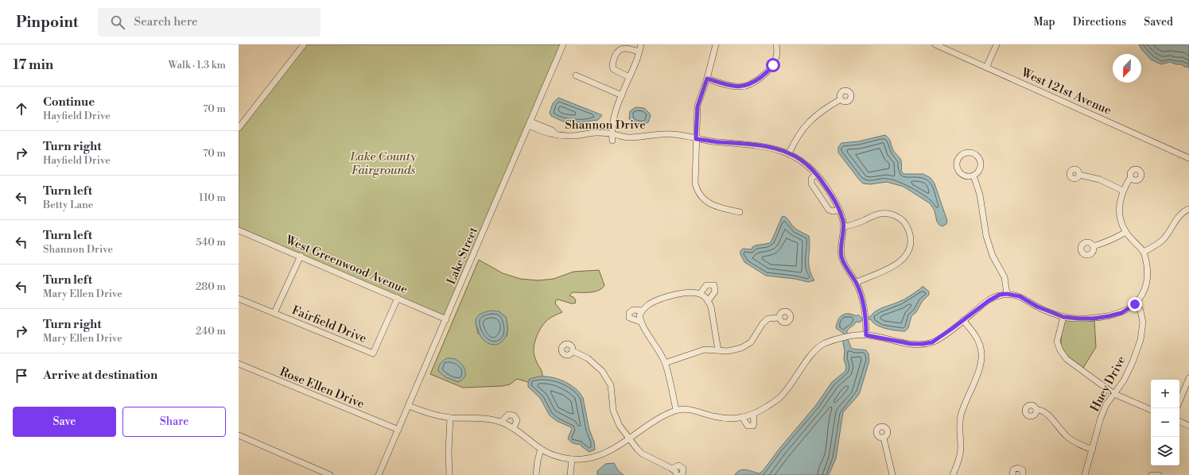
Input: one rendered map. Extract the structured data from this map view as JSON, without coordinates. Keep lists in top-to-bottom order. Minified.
{"streets":{"street":["West 121st Avenue","Shannon Drive","Lake Street","West Greenwood Avenue","Fairfield Drive","Huey Drive","Rose Ellen Drive"]},"crossings":[["Shannon Drive","Lake Street"],["Lake Street","West Greenwood Avenue"],["Lake Street","Rose Ellen Drive"],["West Greenwood Avenue","Fairfield Drive"]],"parks":["Lake County Fairgrounds"],"north":"bottom left","page":{"header":"Pinpoint","search":"Search here","nav":["Map","Directions","Saved"],"heading":["17 min","Walk · 1.3 km"],"list":[["Continue","Hayfield Drive","70 m"],["Turn right","Hayfield Drive","70 m"],["Turn left","Betty Lane","110 m"],["Turn left","Shannon Drive","540 m"],["Turn left","Mary Ellen Drive","280 m"],["Turn right","Mary Ellen Drive","240 m"],"Arrive at destination"],"map_buttons":["+","−"],"buttons":["Save","Share"]}}
